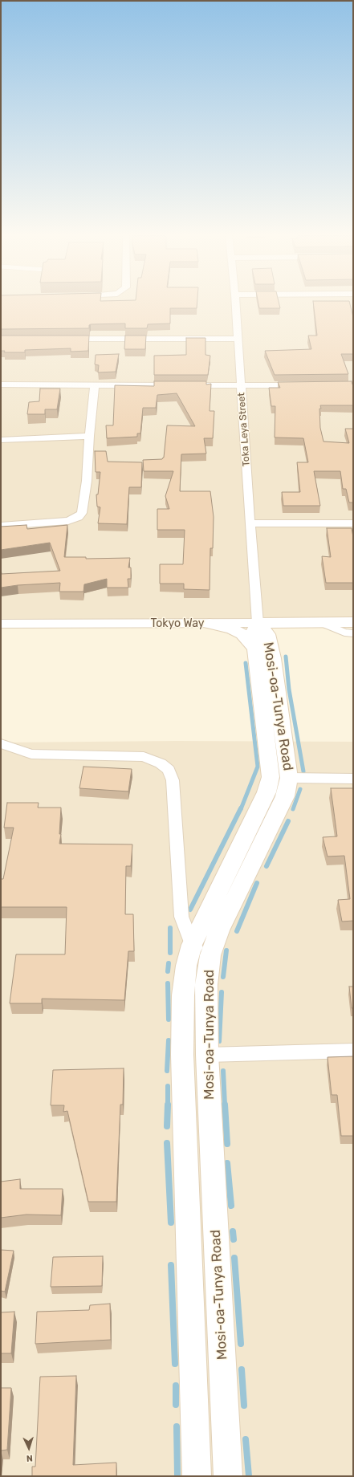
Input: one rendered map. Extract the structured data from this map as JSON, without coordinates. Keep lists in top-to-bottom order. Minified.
{"streets":{"main road":["Tokyo Way","Mosi-oa-Tunya Road"],"street":["Toka Leya Street"]},"crossings":[["Toka Leya Street","Tokyo Way"],["Toka Leya Street","Mosi-oa-Tunya Road"],["Tokyo Way","Mosi-oa-Tunya Road"]],"north":"bottom"}
